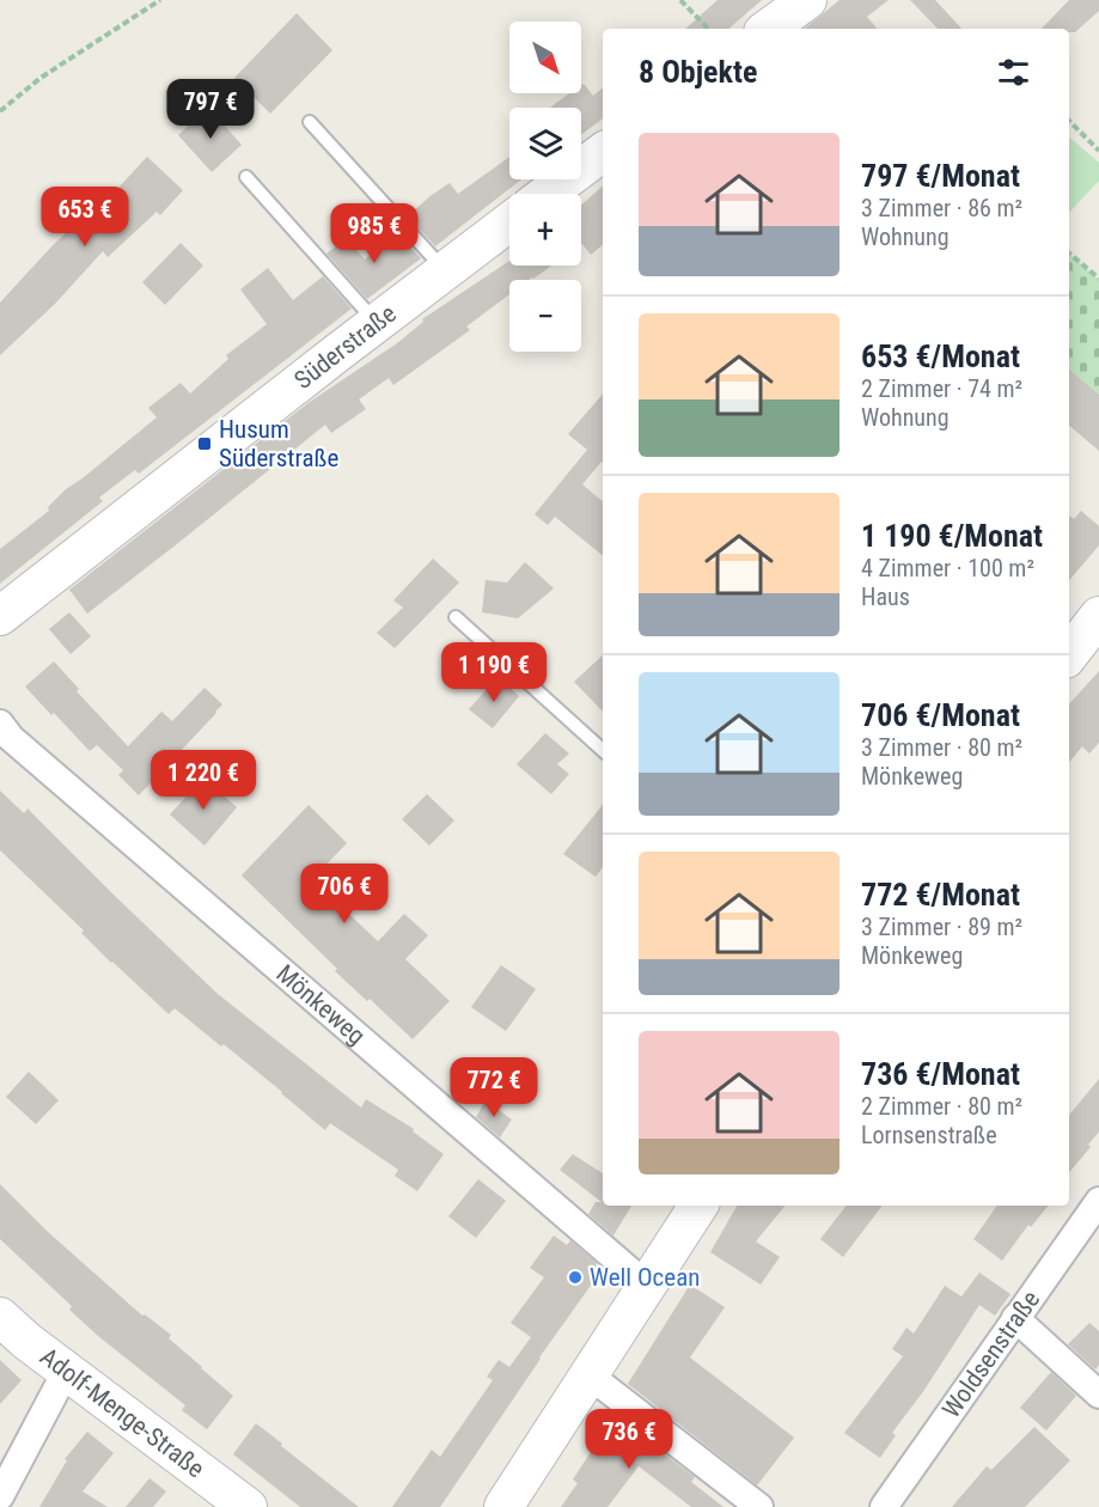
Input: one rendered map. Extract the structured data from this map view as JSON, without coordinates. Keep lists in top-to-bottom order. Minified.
{"streets":{"main road":["Süderstraße","Adolf-Menge-Straße"],"street":["Mönkeweg","Woldsenstraße"]},"places":{"transit":["Husum Süderstraße"],"other":["Well Ocean"]},"north":"bottom right","page":{"map_buttons":["+","−"],"heading":"8 Objekte","price":["797 €","653 €","985 €","1 190 €","1 220 €","706 €","772 €","736 €"],"list":[{"name":"797 €/Monat","note":"3 Zimmer · 86 m² · Wohnung"},{"name":"653 €/Monat","note":"2 Zimmer · 74 m² · Wohnung"},{"name":"1 190 €/Monat","note":"4 Zimmer · 100 m² · Haus"},{"name":"706 €/Monat","note":"3 Zimmer · 80 m² · Mönkeweg"},{"name":"772 €/Monat","note":"3 Zimmer · 89 m² · Mönkeweg"},{"name":"736 €/Monat","note":"2 Zimmer · 80 m² · Lornsenstraße"}]}}
